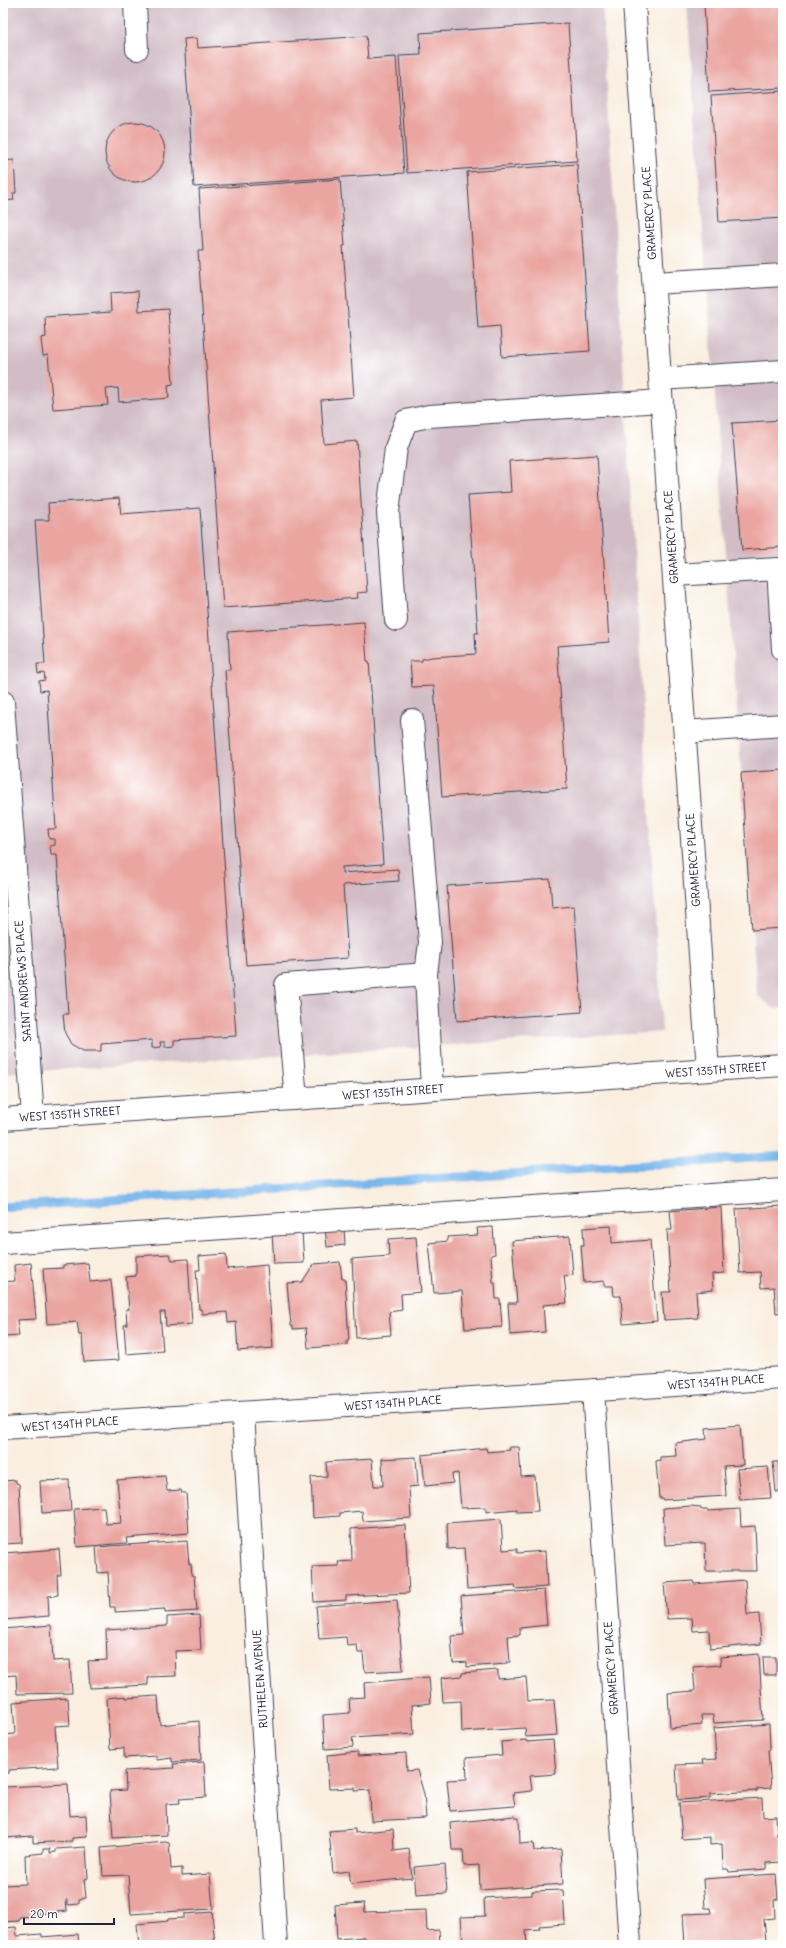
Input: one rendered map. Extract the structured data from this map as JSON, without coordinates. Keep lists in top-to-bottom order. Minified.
{"streets":{"street":["GRAMERCY PLACE","SAINT ANDREWS PLACE","WEST 135TH STREET","WEST 134TH PLACE","RUTHELEN AVENUE"]},"crossings":[["GRAMERCY PLACE","WEST 135TH STREET"],["GRAMERCY PLACE","WEST 134TH PLACE"],["SAINT ANDREWS PLACE","WEST 135TH STREET"],["WEST 134TH PLACE","RUTHELEN AVENUE"]],"scale_bar":"20 m"}
